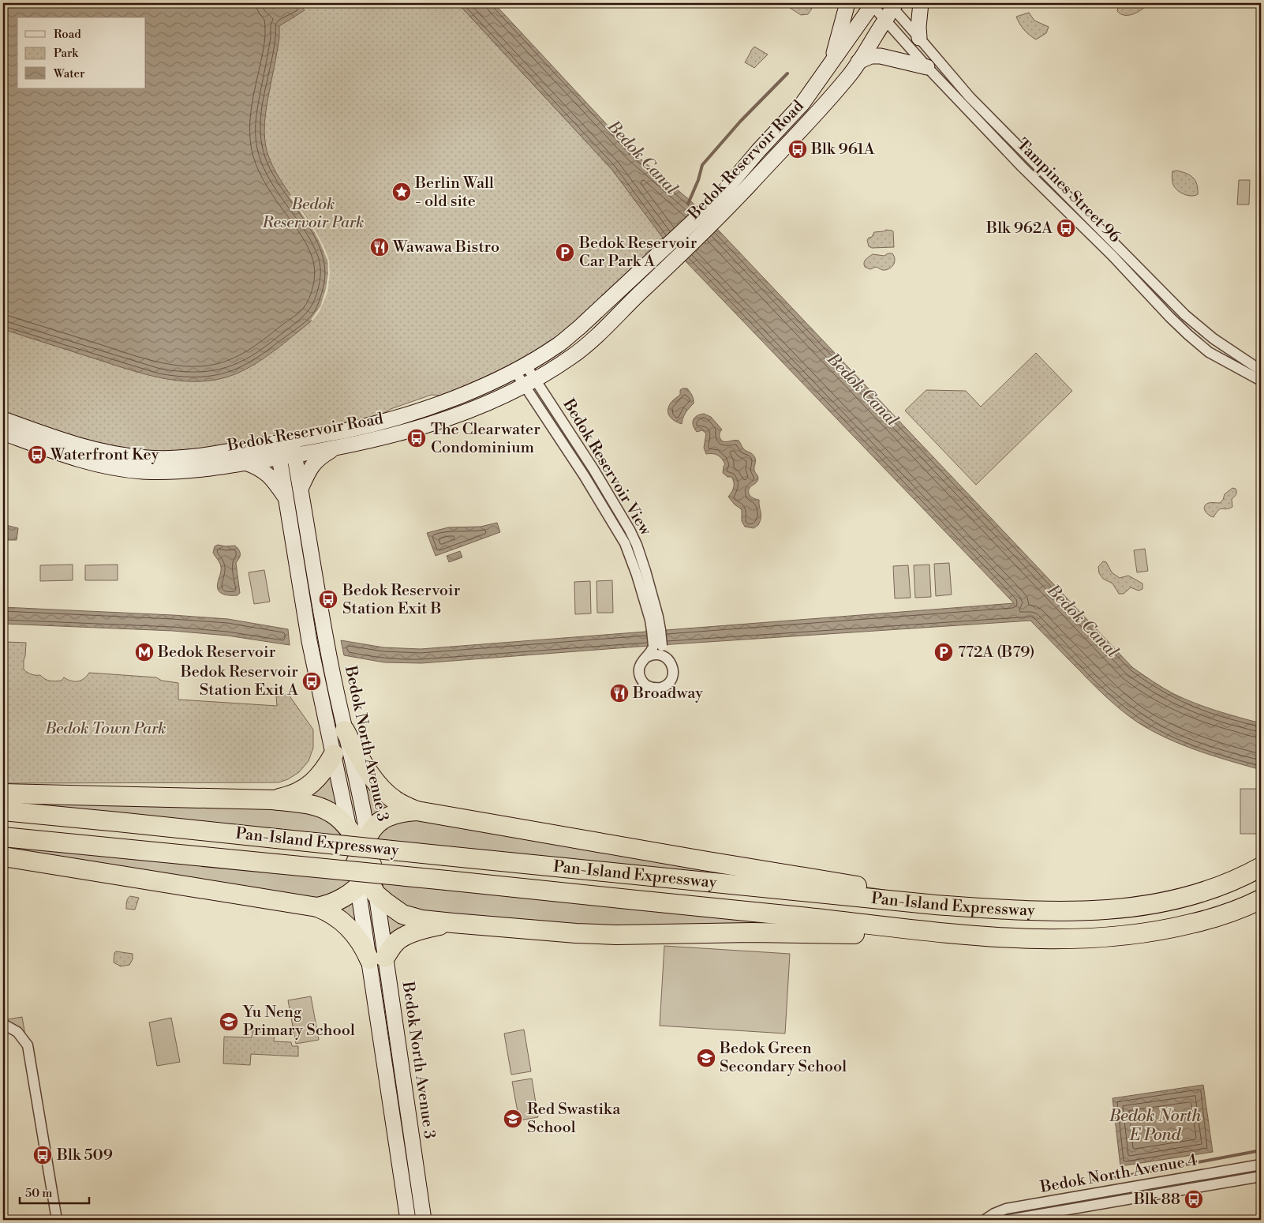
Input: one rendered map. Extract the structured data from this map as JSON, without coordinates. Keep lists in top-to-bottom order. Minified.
{"streets":{"highway":["Pan-Island Expressway"],"main road":["Bedok Reservoir Road","Bedok North Avenue 3"],"street":["Tampines Street 96","Bedok Reservoir View","Bedok North Avenue 4"]},"crossings":[["Bedok Reservoir Road","Tampines Street 96"],["Bedok Reservoir Road","Bedok Reservoir View"],["Bedok Reservoir Road","Bedok North Avenue 3"]],"water":["Bedok Canal","Bedok North E Pond"],"parks":["Bedok Reservoir Park","Bedok Town Park"],"places":{"bus stop":["Blk 961A","Blk 962A","The Clearwater Condominium","Waterfront Key","Bedok Reservoir Station Exit B","Bedok Reservoir Station Exit A","Blk 509","Blk 88"],"place":["Berlin Wall - old site"],"restaurant":["Wawawa Bistro","Broadway"],"parking":["Bedok Reservoir Car Park A","772A (B79)"],"metro station":["Bedok Reservoir"],"school or university":["Yu Neng Primary School","Bedok Green Secondary School","Red Swastika School"]},"legend":["Road","Park","Water"],"scale_bar":"50 m"}
